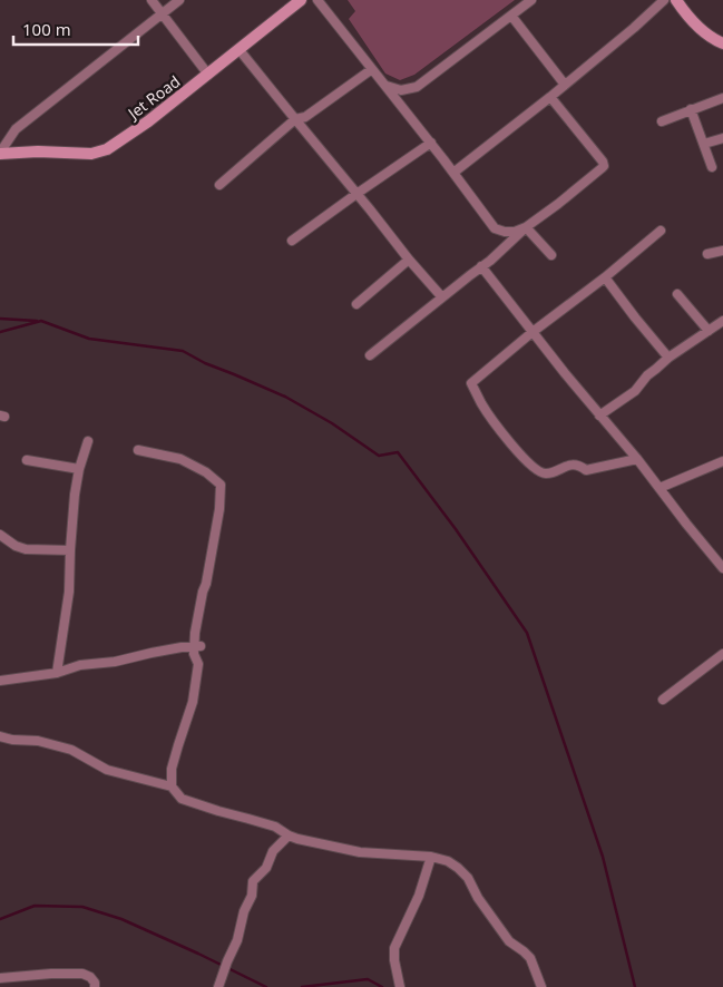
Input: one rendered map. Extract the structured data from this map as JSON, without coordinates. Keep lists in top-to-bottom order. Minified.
{"streets":{"main road":["Jet Road"]},"scale_bar":"100 m"}
